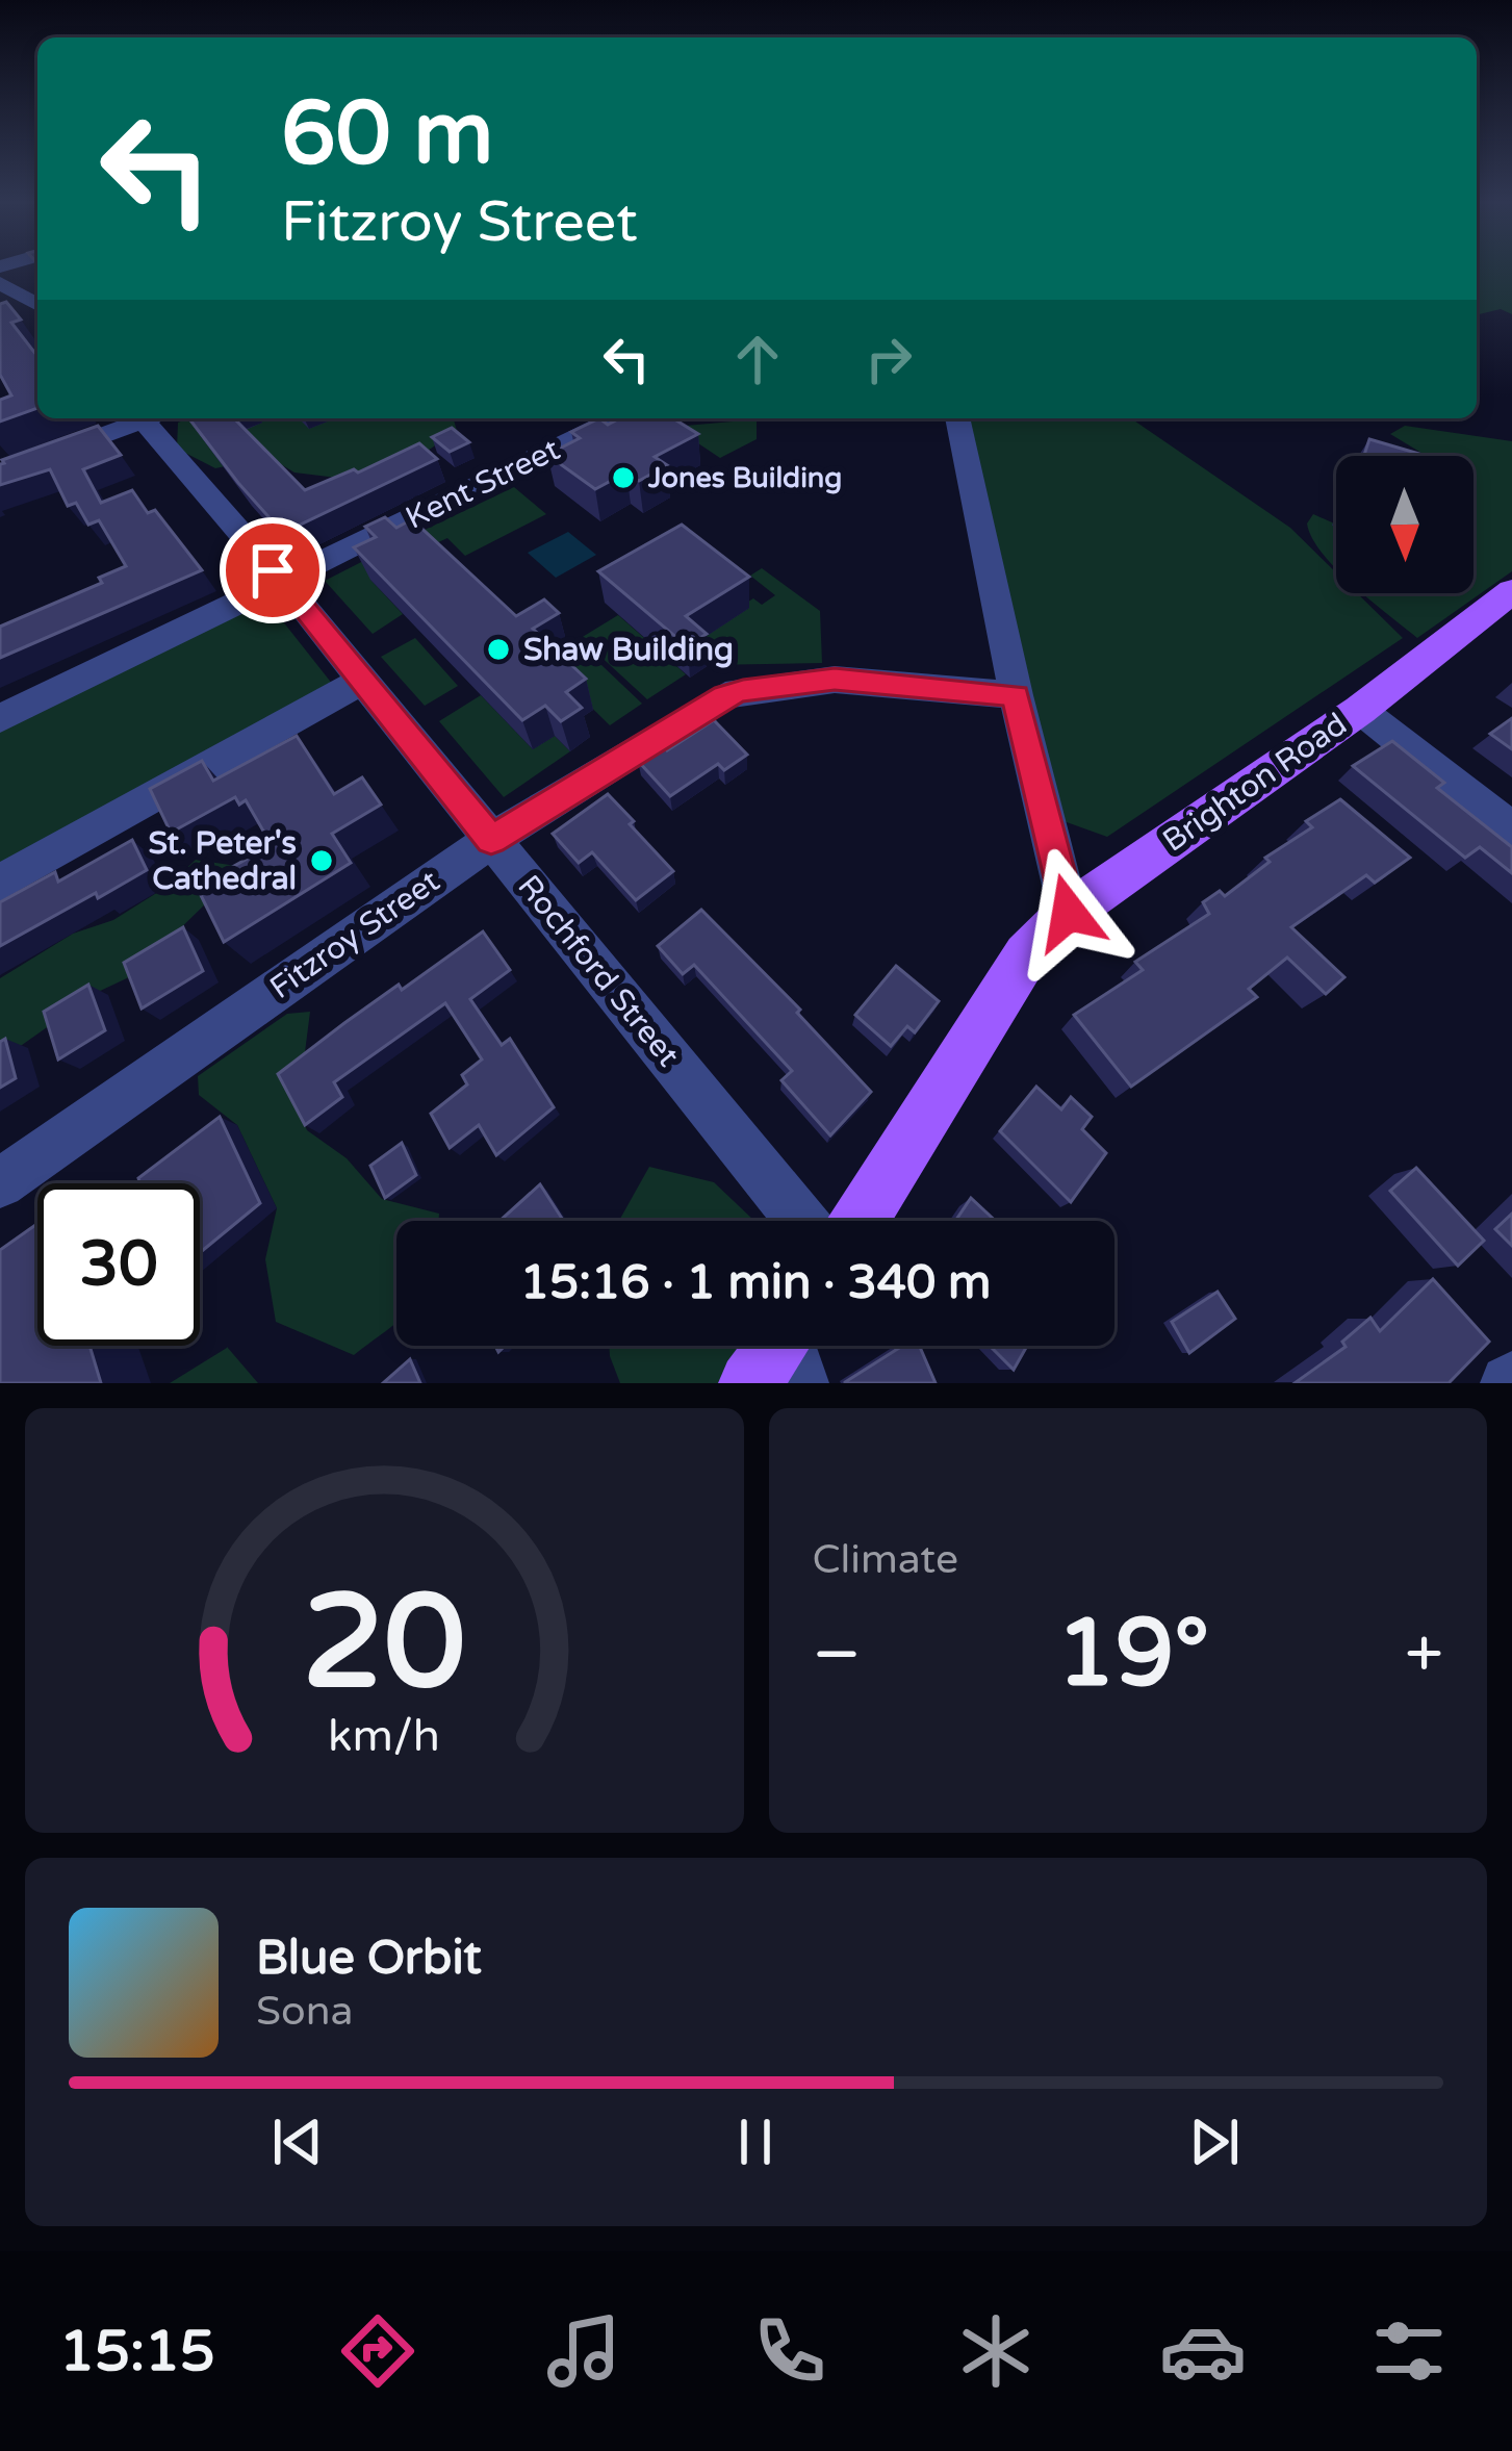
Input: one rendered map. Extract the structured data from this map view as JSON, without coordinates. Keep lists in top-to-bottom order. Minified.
{"streets":{"main road":["Brighton Road"],"street":["Kent Street","Fitzroy Street","Rochford Street"]},"crossings":[["Kent Street","Rochford Street"],["Fitzroy Street","Rochford Street"]],"places":["Jones Building","Shaw Building","St. Peter's Cathedral"],"north":"bottom","page":{"turn":["60 m","Fitzroy Street"],"limit":"30","trip":"15:16 · 1 min · 340 m","tile":"Climate","heat":["−","19°","+"],"song":["Blue Orbit","Sona"],"tabs":"15:15","gauge":["20","km/h"]}}
